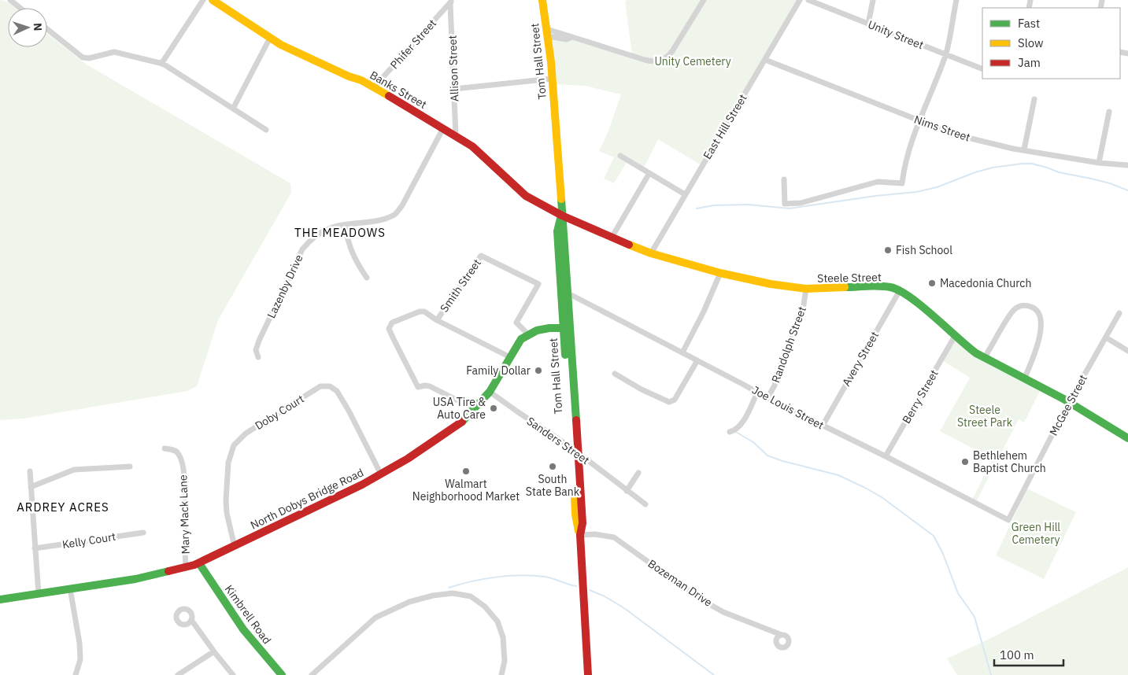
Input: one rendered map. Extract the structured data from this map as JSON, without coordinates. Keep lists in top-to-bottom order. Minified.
{"streets":{"street":["Unity Street","Phifer Street","Tom Hall Street","Allison Street","Banks Street","East Hill Street","Nims Street","Steele Street","Smith Street","Lazenby Drive","Randolph Street","Avery Street","Berry Street","McGee Street","Joe Louis Street","Doby Court","Sanders Street","North Dobys Bridge Road","Mary Mack Lane","Kelly Court","Bozeman Drive","Kimbrell Road"]},"crossings":[["Phifer Street","Allison Street"],["Phifer Street","Banks Street"],["Tom Hall Street","Banks Street"],["Tom Hall Street","Steele Street"],["Tom Hall Street","Joe Louis Street"],["Tom Hall Street","Sanders Street"],["Tom Hall Street","Bozeman Drive"],["Allison Street","Banks Street"],["Banks Street","Steele Street"],["Banks Street","Lazenby Drive"],["East Hill Street","Nims Street"],["East Hill Street","Steele Street"],["Steele Street","Randolph Street"],["Steele Street","Avery Street"],["Steele Street","Berry Street"],["Steele Street","McGee Street"],["Smith Street","North Dobys Bridge Road"],["Randolph Street","Joe Louis Street"],["Avery Street","Joe Louis Street"],["Berry Street","Joe Louis Street"],["McGee Street","Joe Louis Street"],["Doby Court","North Dobys Bridge Road"],["Sanders Street","North Dobys Bridge Road"],["North Dobys Bridge Road","Mary Mack Lane"],["North Dobys Bridge Road","Kimbrell Road"]],"districts":["THE MEADOWS","ARDREY ACRES"],"parks":["Unity Cemetery","Steele Street Park","Green Hill Cemetery"],"places":["Fish School","Macedonia Church","Family Dollar","USA Tire & Auto Care","Bethlehem Baptist Church","South State Bank","Walmart Neighborhood Market"],"legend":["Fast","Slow","Jam"],"scale_bar":"100 m","north":"right"}
